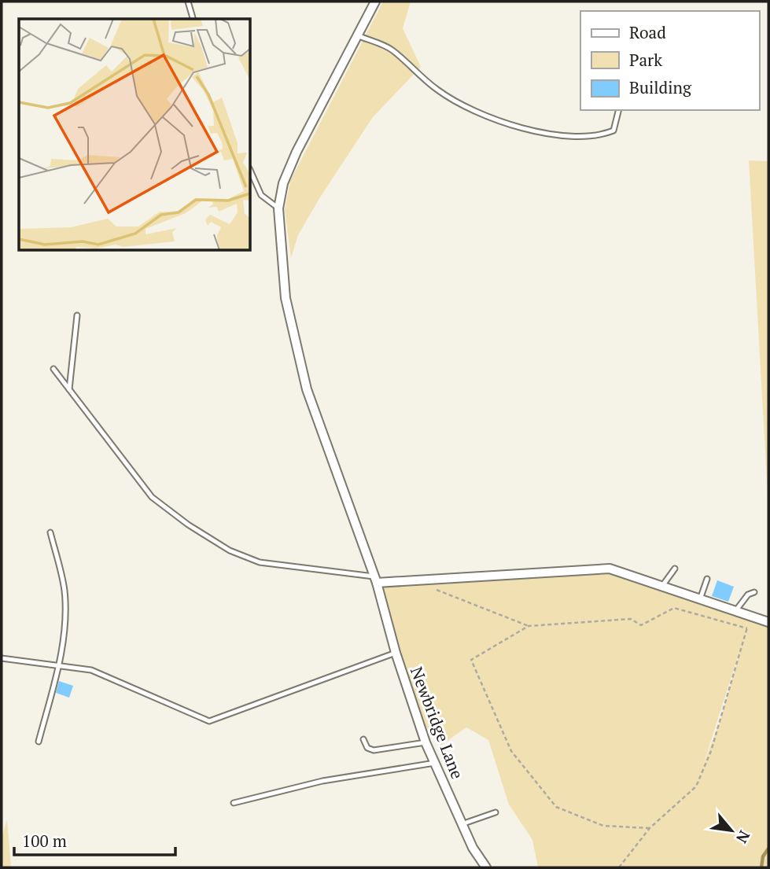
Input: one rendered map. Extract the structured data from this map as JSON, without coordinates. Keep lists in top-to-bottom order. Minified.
{"streets":{"street":["Newbridge Lane"]},"legend":["Road","Park","Building"],"scale_bar":"100 m","north":"bottom right"}
